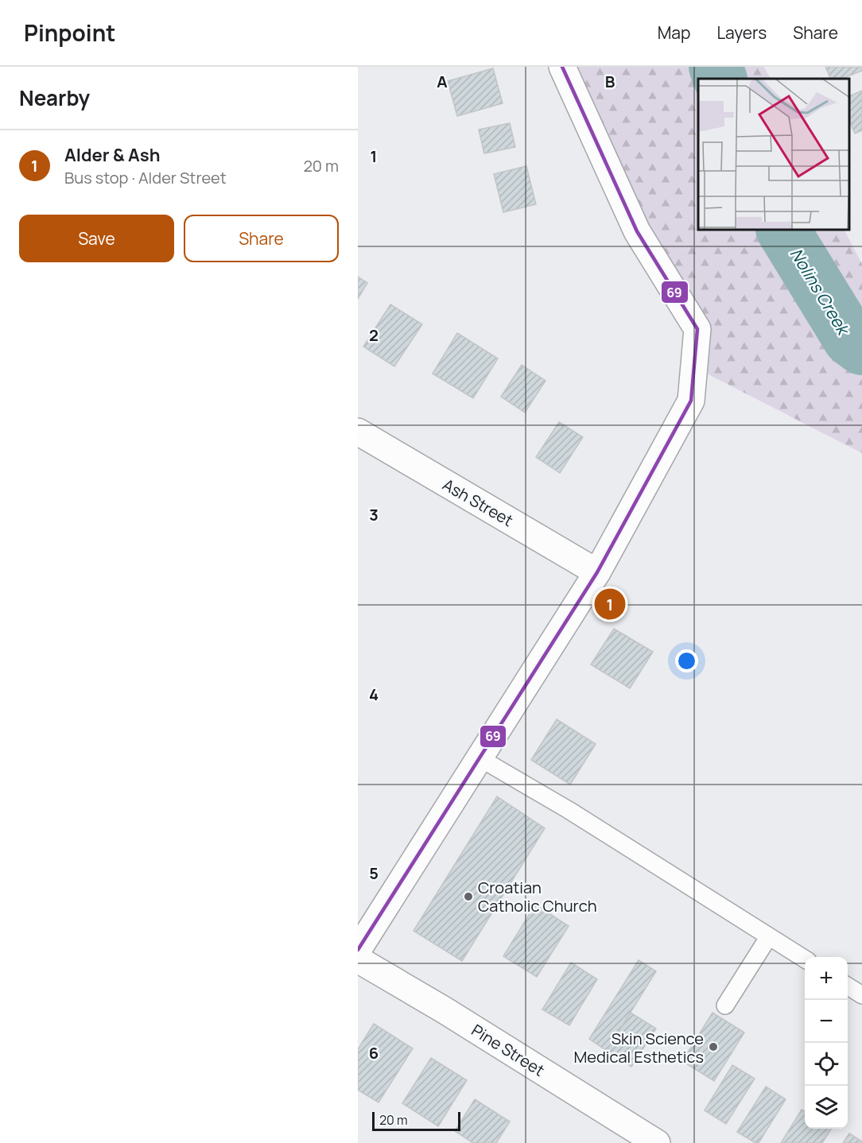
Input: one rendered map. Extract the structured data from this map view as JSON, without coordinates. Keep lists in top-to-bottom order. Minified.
{"streets":{"street":["Ash Street","Pine Street"]},"water":["Nolins Creek"],"places":["Croatian Catholic Church","Skin Science Medical Esthetics"],"lines":["transit line 69"],"scale_bar":"20 m","page":{"header":"Pinpoint","nav":["Map","Layers","Share"],"heading":"Nearby","list":[{"mark":"1","name":"Alder & Ash","note":"Bus stop · Alder Street","value":"20 m"}],"buttons":["Save","Share"],"pins":"1","map_buttons":["+","−"],"scale":"20 m"},"grid":{"columns":["A","B"],"rows":["1","2","3","4","5","6"]}}
